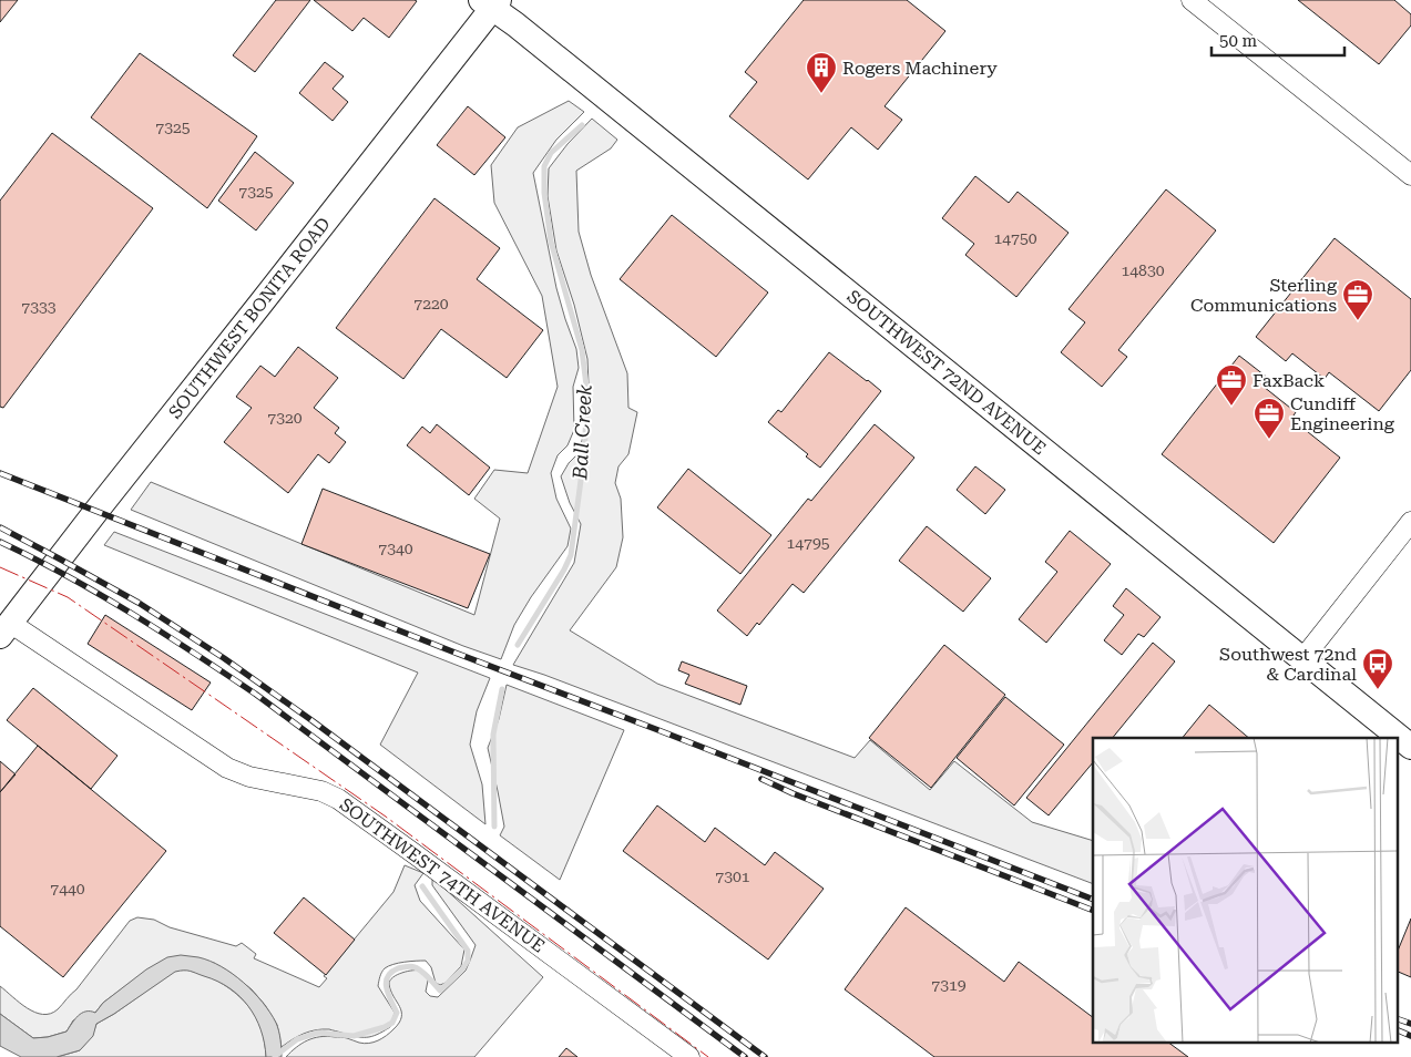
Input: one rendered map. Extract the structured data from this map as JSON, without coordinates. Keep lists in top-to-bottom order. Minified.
{"streets":{"main road":["SOUTHWEST BONITA ROAD","SOUTHWEST 72ND AVENUE"],"street":["SOUTHWEST 74TH AVENUE"]},"crossings":[["SOUTHWEST BONITA ROAD","SOUTHWEST 72ND AVENUE"],["SOUTHWEST BONITA ROAD","SOUTHWEST 74TH AVENUE"]],"water":["Ball Creek"],"places":{"building":["Rogers Machinery"],"office":["Sterling Communications","FaxBack","Cundiff Engineering"],"bus stop":["Southwest 72nd & Cardinal"]},"house_numbers":["7325","7325","14750","14830","7220","7333","7320","14795","7340","7301","7440","7319"],"scale_bar":"50 m"}
